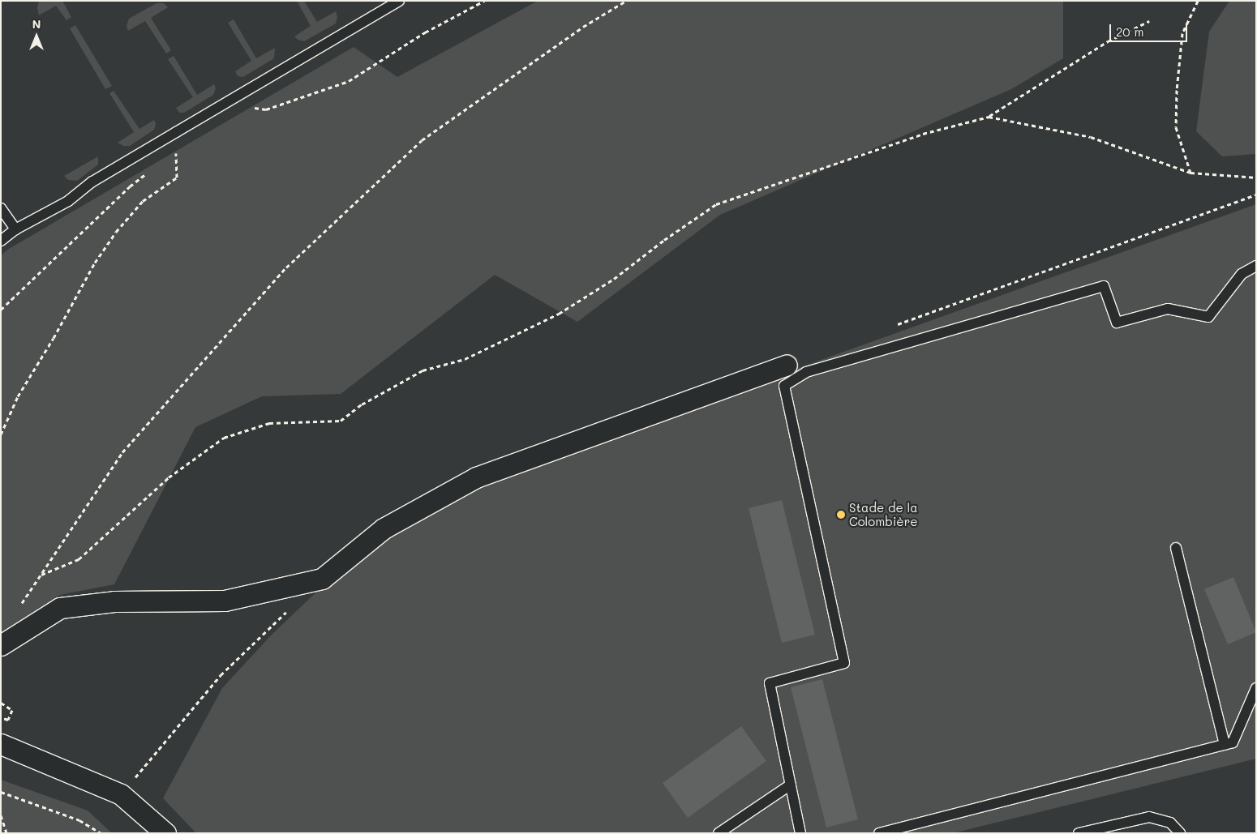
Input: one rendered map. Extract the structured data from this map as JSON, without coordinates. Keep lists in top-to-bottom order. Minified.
{"places":["Stade de la Colombière"],"scale_bar":"20 m","north":"top"}
